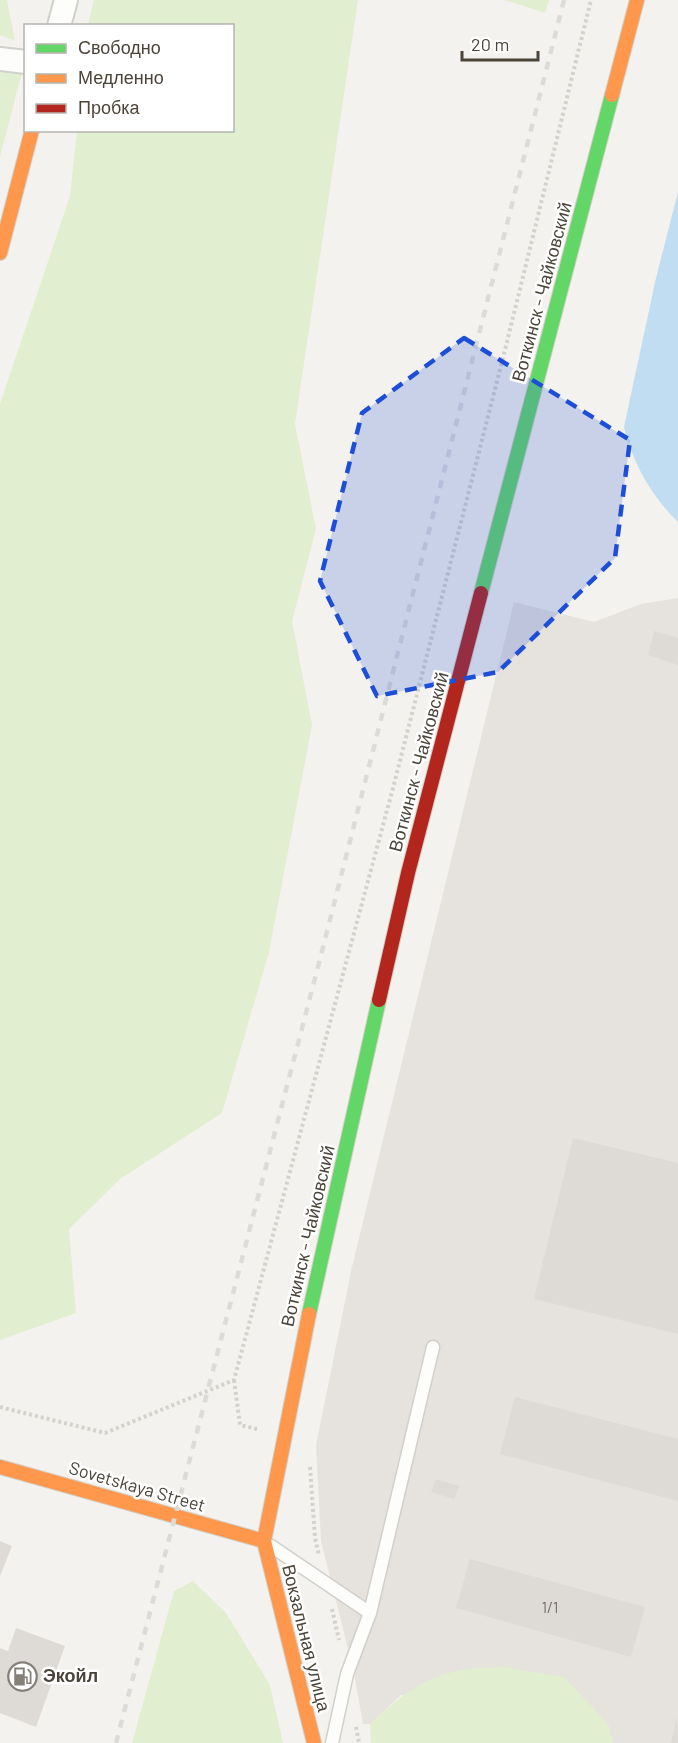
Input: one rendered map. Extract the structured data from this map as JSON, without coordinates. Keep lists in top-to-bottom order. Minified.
{"streets":{"main road":["Воткинск - Чайковский","Sovetskaya Street","Вокзальная улица"]},"crossings":[["Воткинск - Чайковский","Sovetskaya Street"],["Воткинск - Чайковский","Вокзальная улица"],["Sovetskaya Street","Вокзальная улица"]],"places":{"fuel station":["Экойл"]},"house_numbers":["1/1"],"legend":["Свободно","Медленно","Пробка"],"scale_bar":"20 m"}
